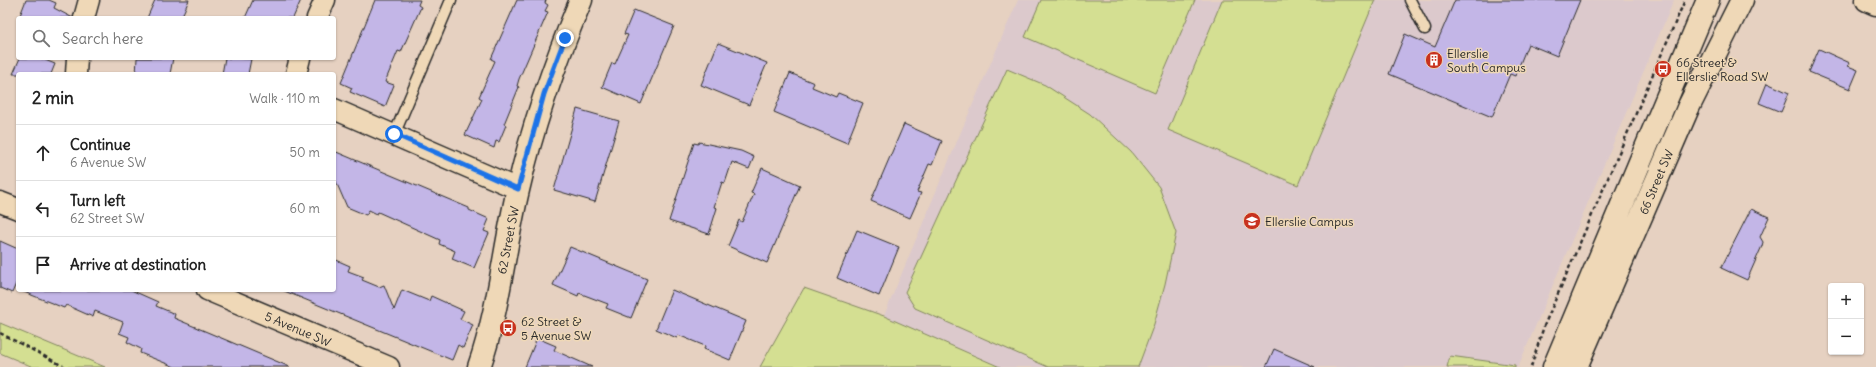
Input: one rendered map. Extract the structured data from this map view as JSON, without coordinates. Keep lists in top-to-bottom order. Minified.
{"streets":{"main road":["66 Street SW","62 Street SW"],"street":["5 Avenue SW"]},"places":{"building":["Ellerslie South Campus"],"bus stop":["66 Street & Ellerslie Road SW","62 Street & 5 Avenue SW"],"school or university":["Ellerslie Campus"]},"page":{"search":"Search here","heading":["2 min","Walk · 110 m"],"list":[["Continue","6 Avenue SW","50 m"],["Turn left","62 Street SW","60 m"],"Arrive at destination"],"map_buttons":["+","−"]}}
